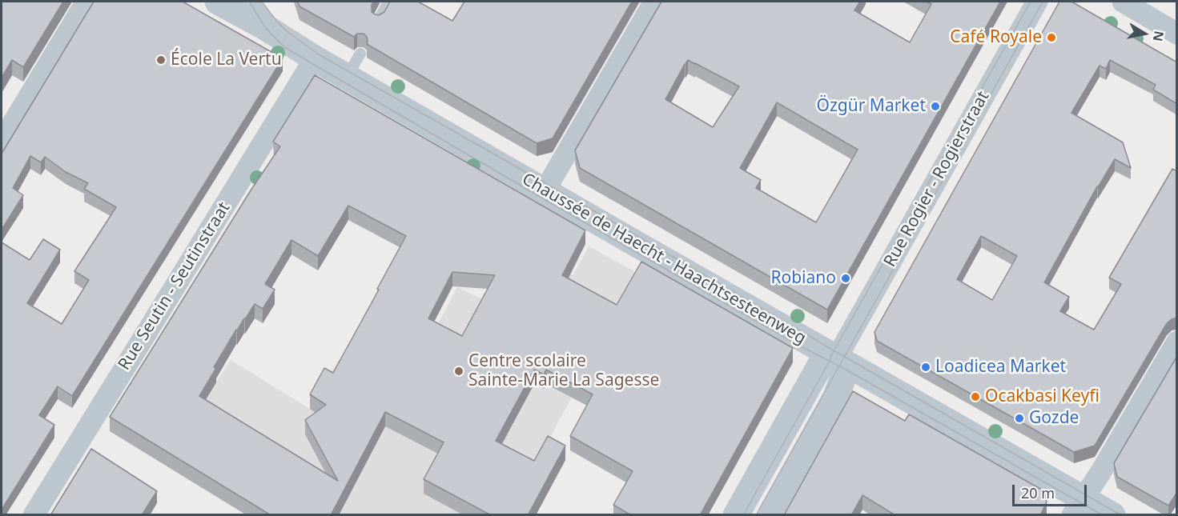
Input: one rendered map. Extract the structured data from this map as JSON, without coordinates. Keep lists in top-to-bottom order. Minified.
{"streets":{"street":["Rue Rogier - Rogierstraat","Chaussée de Haecht - Haachtsesteenweg","Rue Seutin - Seutinstraat"]},"crossings":[["Rue Rogier - Rogierstraat","Chaussée de Haecht - Haachtsesteenweg"],["Chaussée de Haecht - Haachtsesteenweg","Rue Seutin - Seutinstraat"]],"places":["Café Royale","École La Vertu","Özgür Market","Robiano","Loadicea Market","Centre scolaire Sainte-Marie La Sagesse","Ocakbasi Keyfi","Gozde"],"scale_bar":"20 m","north":"right"}
